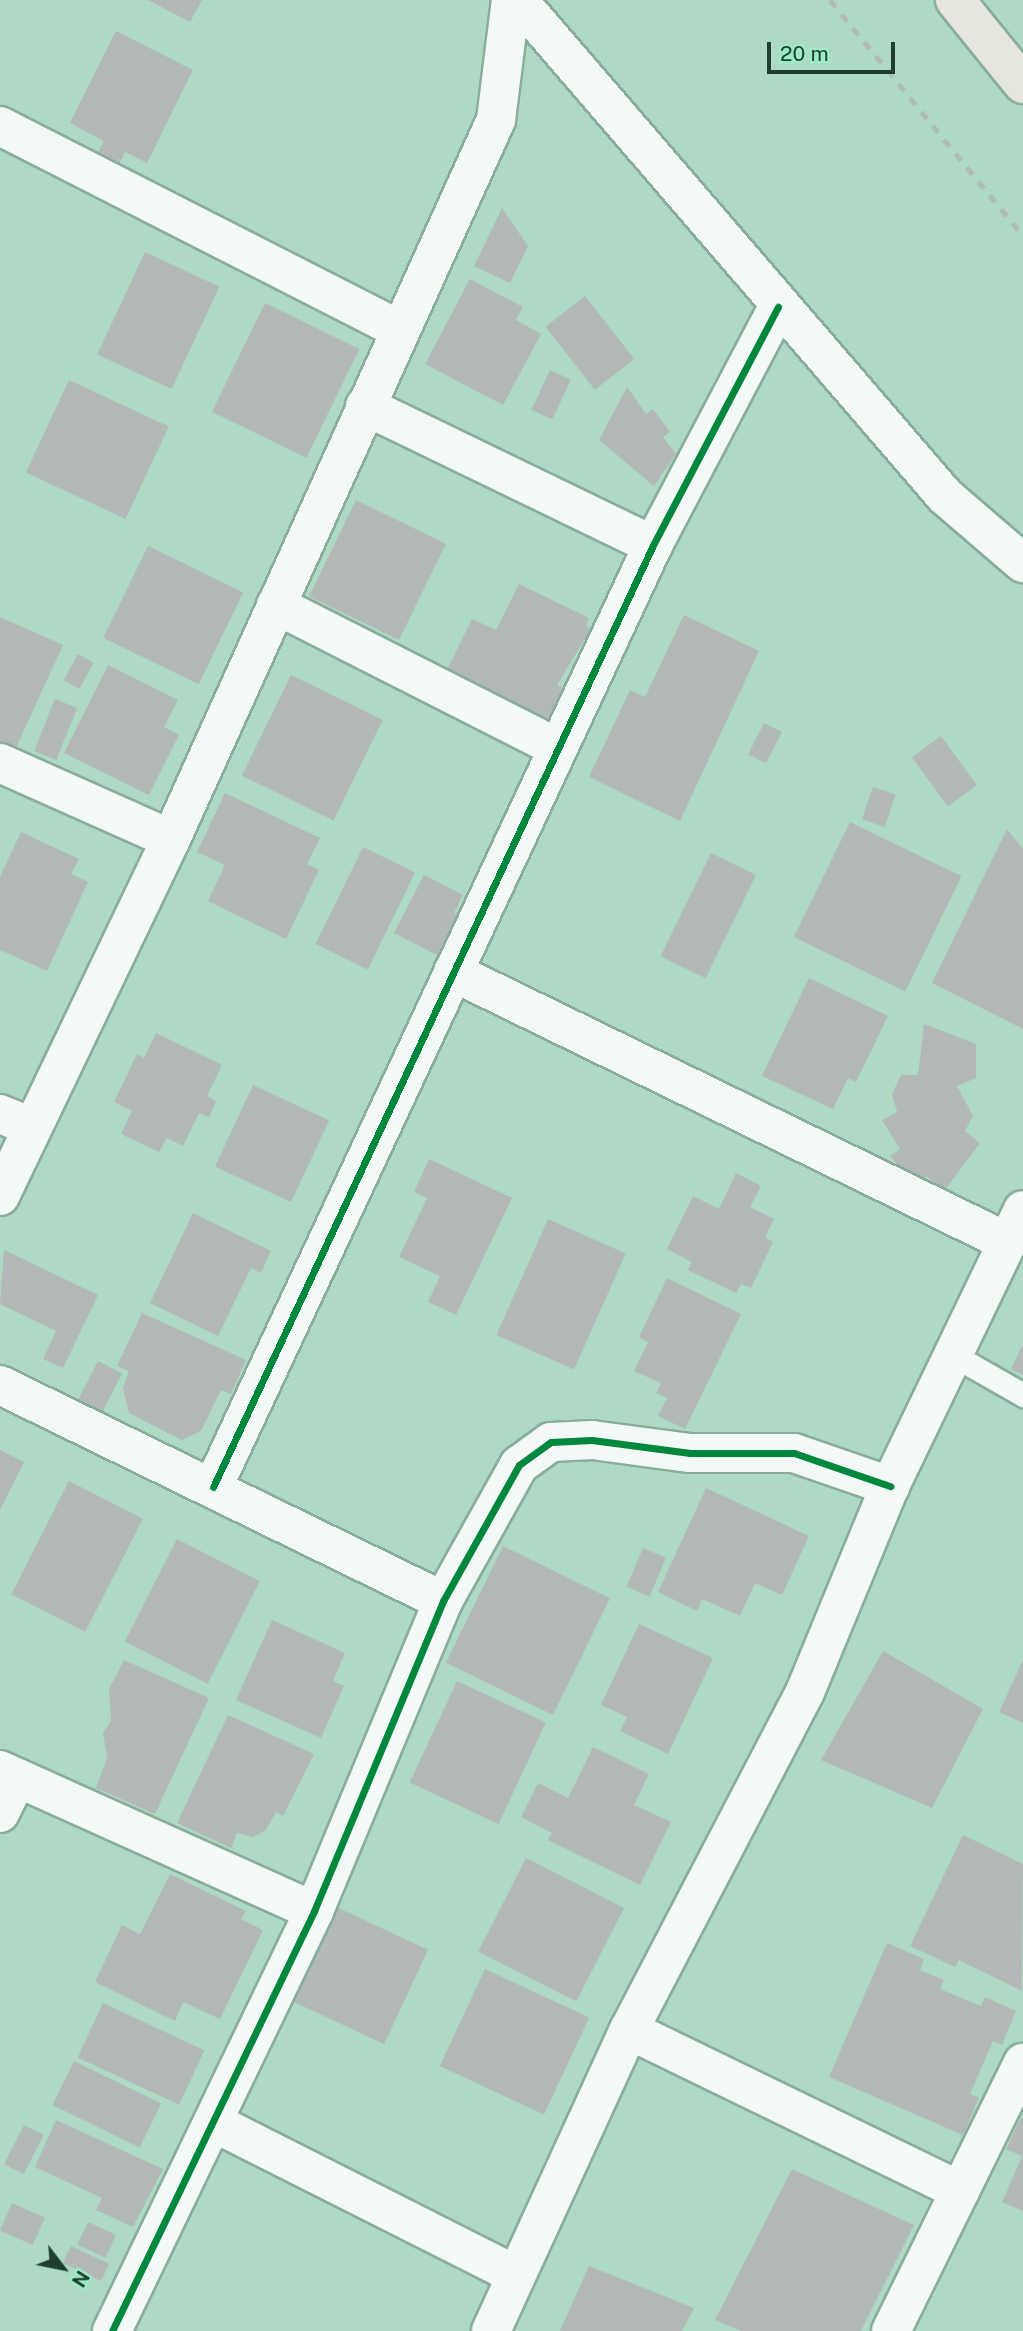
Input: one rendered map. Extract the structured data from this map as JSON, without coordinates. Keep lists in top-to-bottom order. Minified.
{"scale_bar":"20 m","north":"bottom right"}
